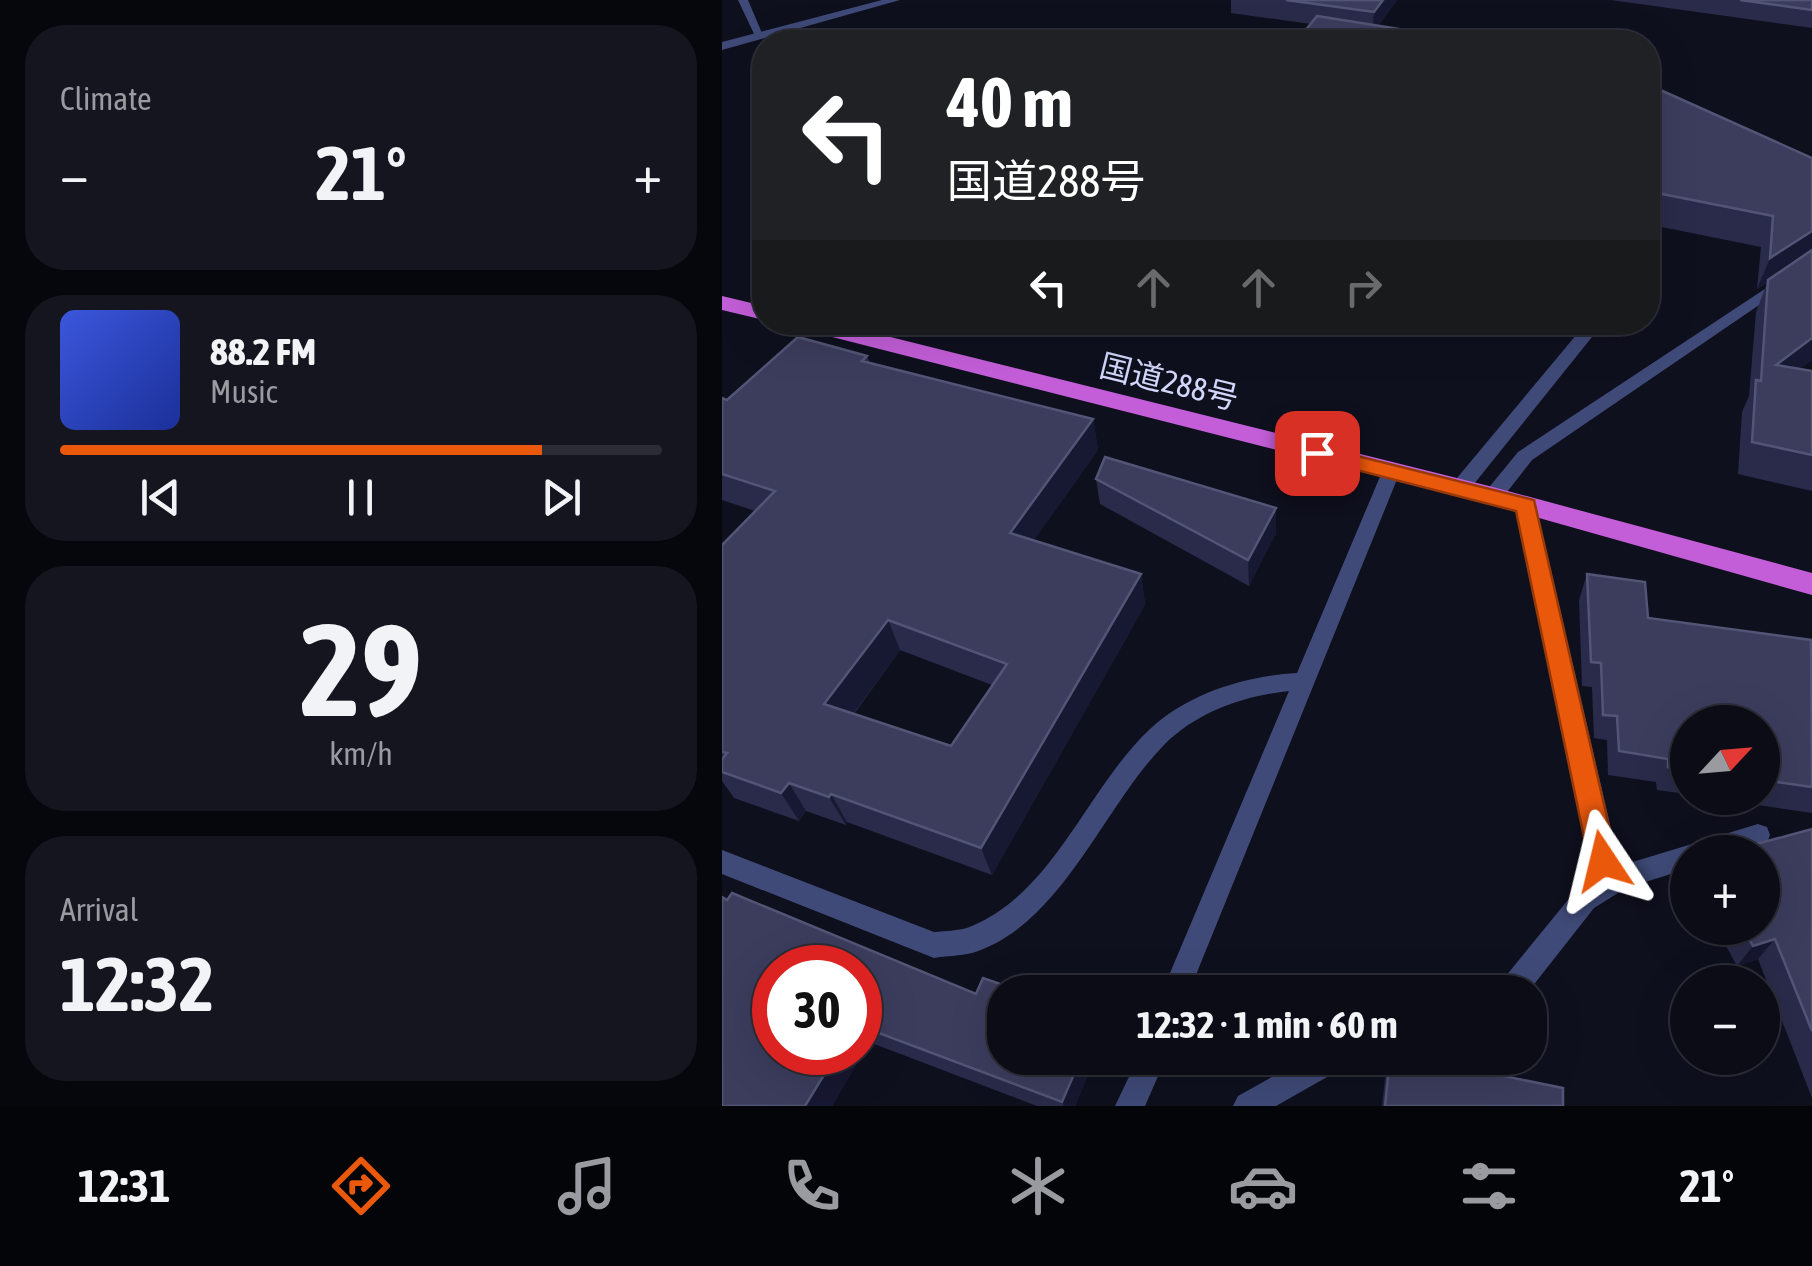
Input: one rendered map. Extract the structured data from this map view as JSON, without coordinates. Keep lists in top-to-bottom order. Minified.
{"streets":{"highway":["国道288号"]},"north":"top right","page":{"tile":["Climate",["29","km/h"],["Arrival","12:32"]],"turn":["40 m","国道288号"],"heat":["−","21°","+"],"song":["88.2 FM","Music"],"map_buttons":["+","−"],"limit":"30","trip":"12:32 · 1 min · 60 m","tabs":["12:31","21°"]}}
